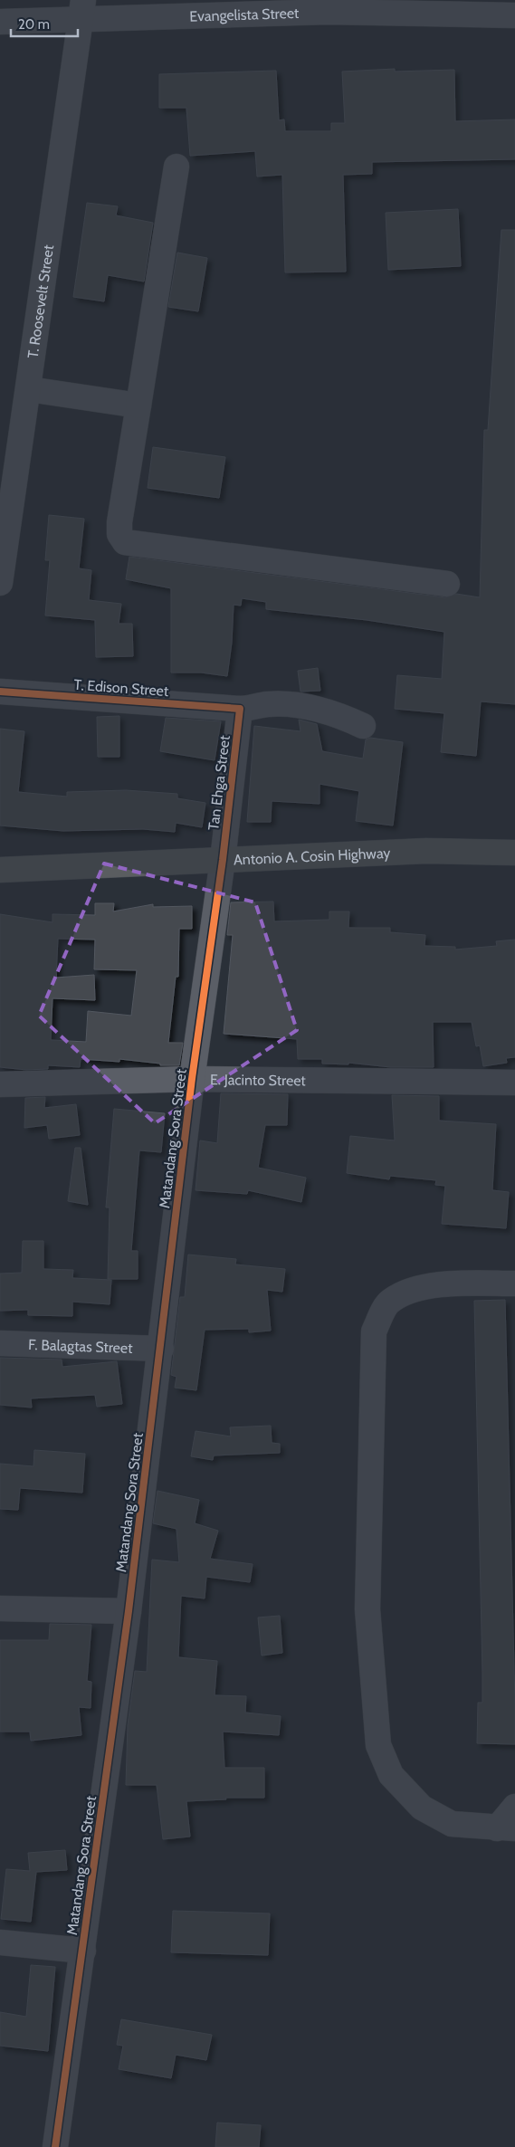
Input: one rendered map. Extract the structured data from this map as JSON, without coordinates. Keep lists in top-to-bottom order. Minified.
{"streets":{"highway":["Antonio A. Cosin Highway"],"street":["Evangelista Street","T. Roosevelt Street","T. Edison Street","Tan Ehga Street","E. Jacinto Street","Matandang Sora Street","F. Balagtas Street"]},"crossings":[["Evangelista Street","T. Roosevelt Street"],["T. Edison Street","Tan Ehga Street"],["Tan Ehga Street","Antonio A. Cosin Highway"],["Tan Ehga Street","Matandang Sora Street"],["Antonio A. Cosin Highway","Matandang Sora Street"],["E. Jacinto Street","Matandang Sora Street"],["Matandang Sora Street","F. Balagtas Street"]],"scale_bar":"20 m"}
